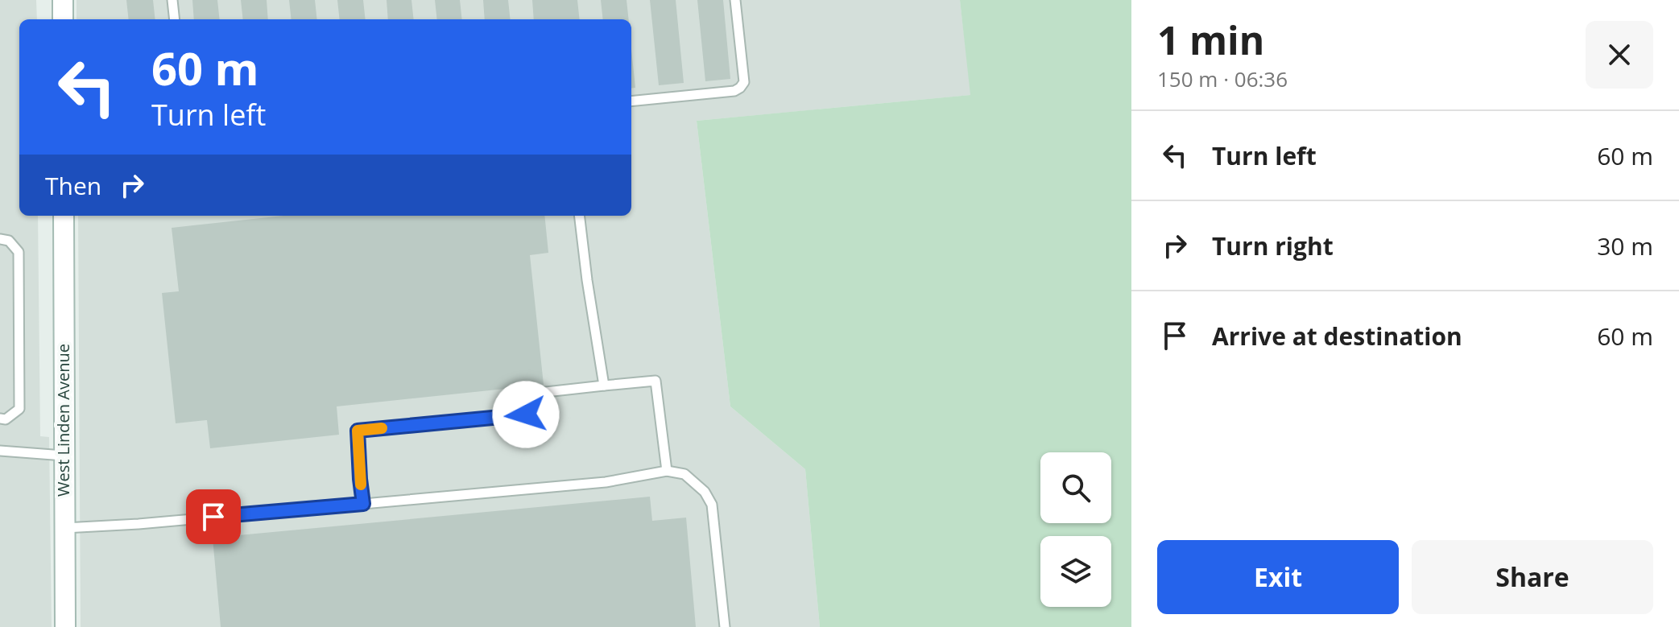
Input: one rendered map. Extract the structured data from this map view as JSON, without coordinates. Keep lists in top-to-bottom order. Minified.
{"streets":{"main road":["West Linden Avenue"]},"page":{"heading":["1 min","150 m · 06:36"],"turn":["60 m","Turn left"],"list":[{"name":"Turn left","value":"60 m"},{"name":"Turn right","value":"30 m"},{"name":"Arrive at destination","value":"60 m"}],"then":"Then","buttons":["Exit","Share"]}}
